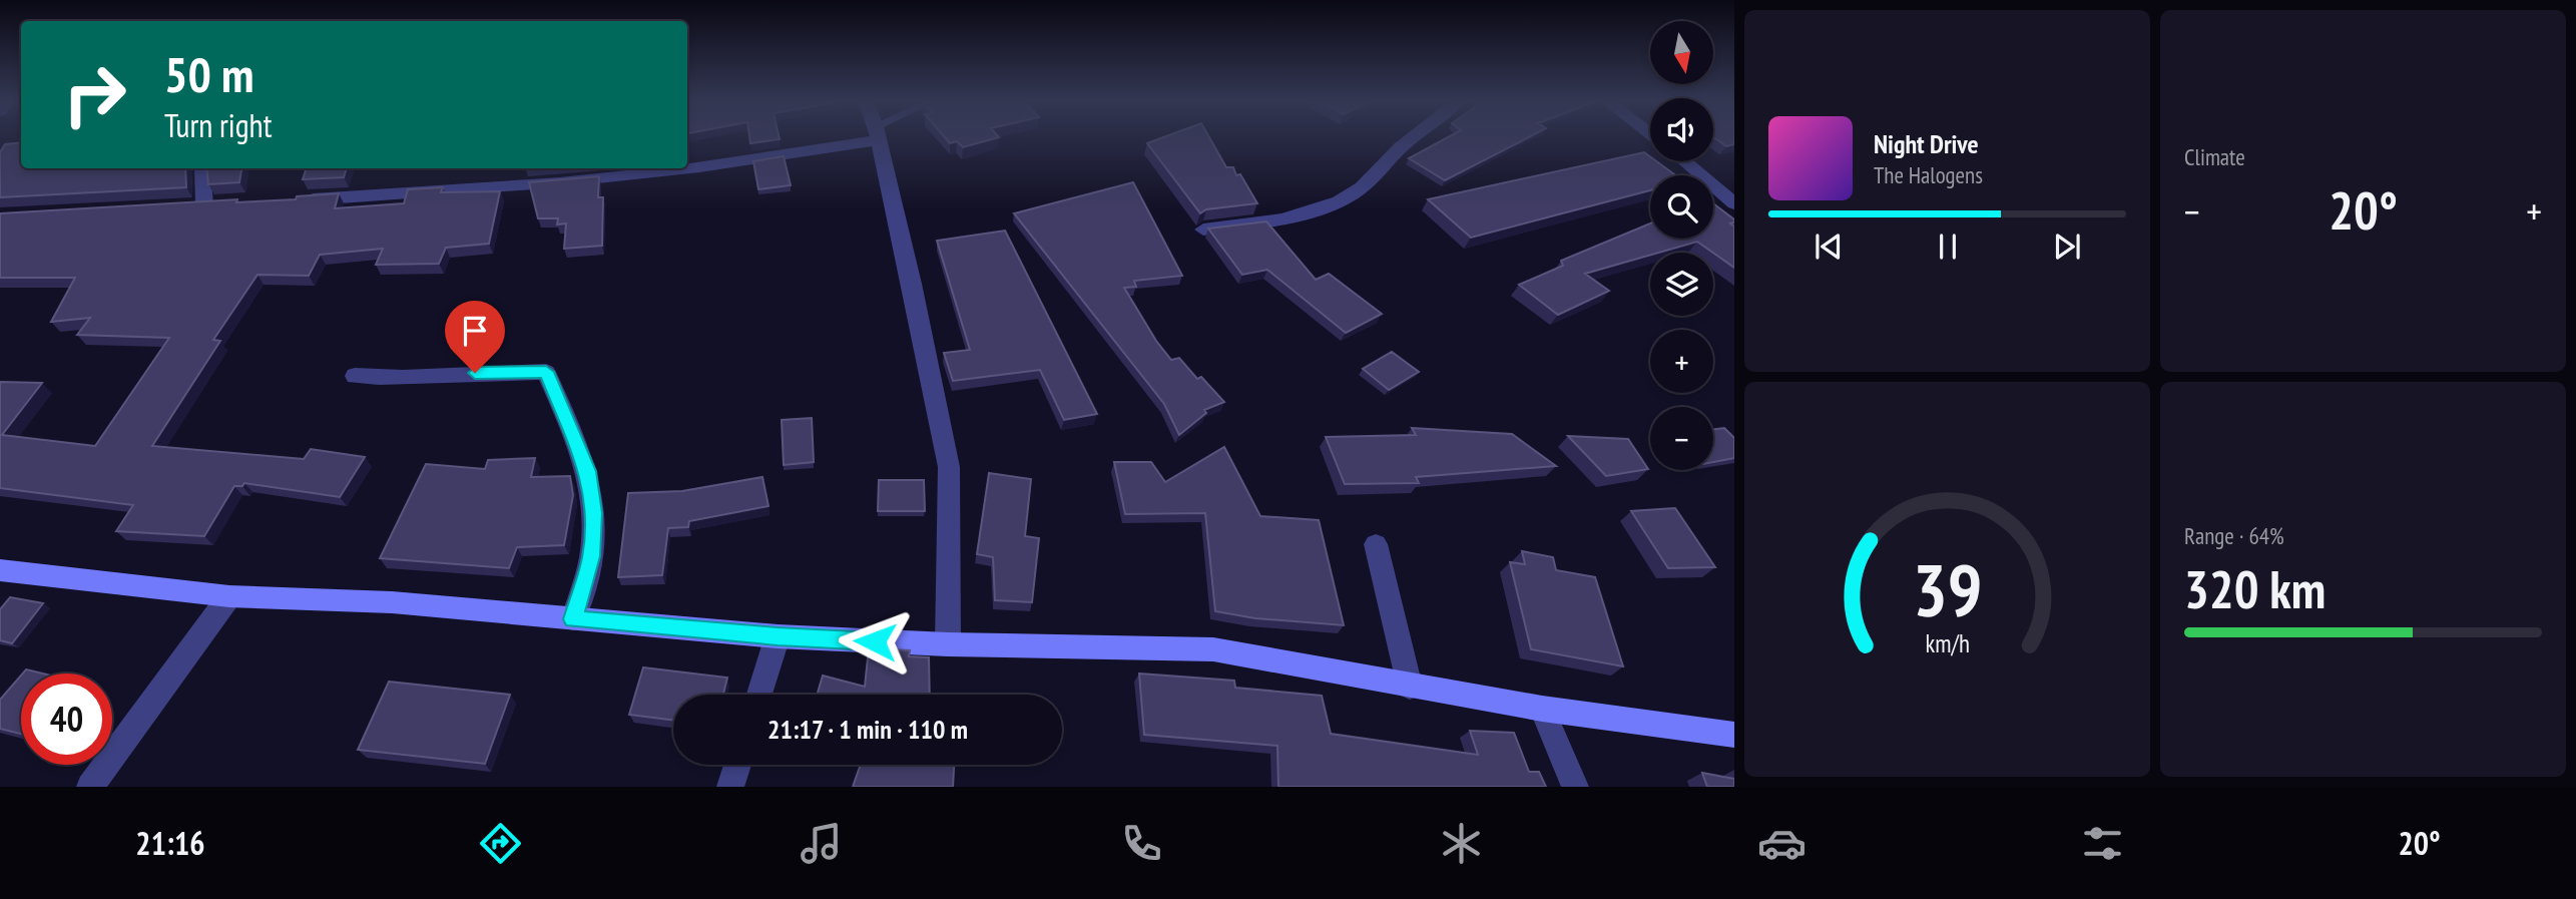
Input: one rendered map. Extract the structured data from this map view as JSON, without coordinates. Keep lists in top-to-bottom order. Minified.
{"north":"bottom","page":{"tile":["Climate",["Range · 64%","320 km"]],"map_buttons":["+","−"],"turn":["50 m","Turn right"],"song":["Night Drive","The Halogens"],"heat":["−","20°","+"],"limit":"40","trip":"21:17 · 1 min · 110 m","tabs":["21:16","20°"],"gauge":["39","km/h"]}}
